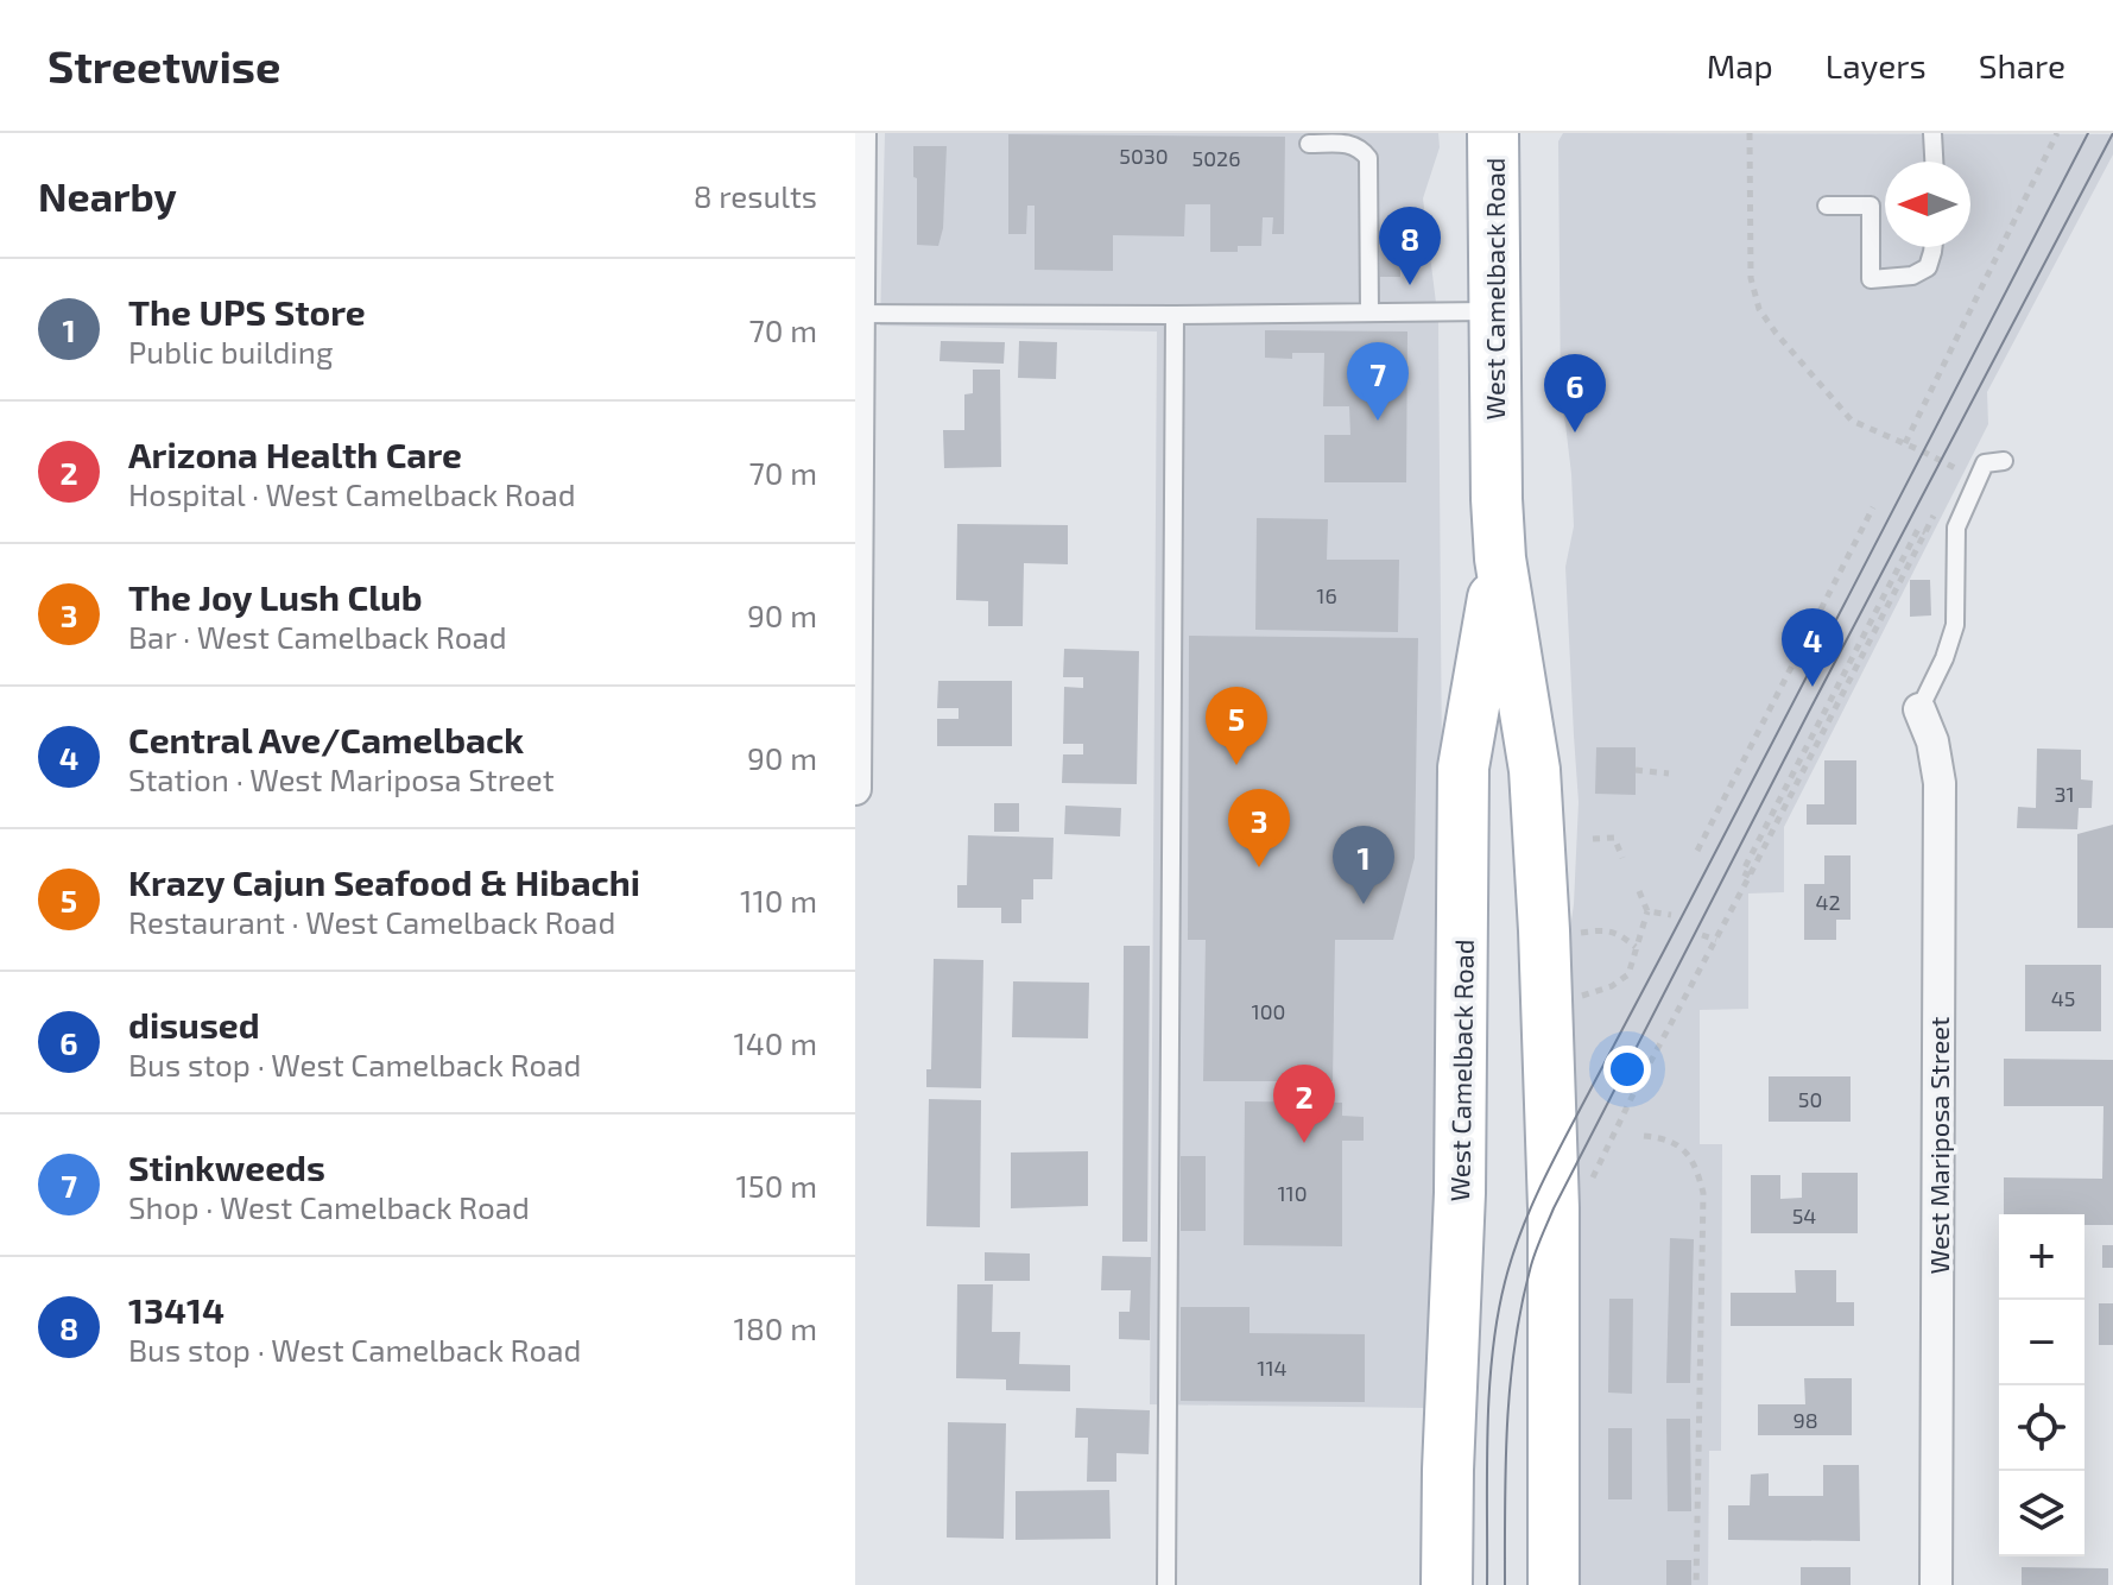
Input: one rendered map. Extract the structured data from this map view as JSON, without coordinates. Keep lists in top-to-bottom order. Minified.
{"streets":{"main road":["West Camelback Road"],"street":["West Mariposa Street"]},"house_numbers":["5030","5026","16","31","42","45","100","50","110","54","114","98"],"north":"left","page":{"header":"Streetwise","nav":["Map","Layers","Share"],"heading":["Nearby","8 results"],"pins":["8","7","6","4","5","3","1","2"],"list":[{"mark":"1","name":"The UPS Store","note":"Public building","value":"70 m"},{"mark":"2","name":"Arizona Health Care","note":"Hospital · West Camelback Road","value":"70 m"},{"mark":"3","name":"The Joy Lush Club","note":"Bar · West Camelback Road","value":"90 m"},{"mark":"4","name":"Central Ave/Camelback","note":"Station · West Mariposa Street","value":"90 m"},{"mark":"5","name":"Krazy Cajun Seafood & Hibachi","note":"Restaurant · West Camelback Road","value":"110 m"},{"mark":"6","name":"disused","note":"Bus stop · West Camelback Road","value":"140 m"},{"mark":"7","name":"Stinkweeds","note":"Shop · West Camelback Road","value":"150 m"},{"mark":"8","name":"13414","note":"Bus stop · West Camelback Road","value":"180 m"}],"map_buttons":["+","−"]}}
